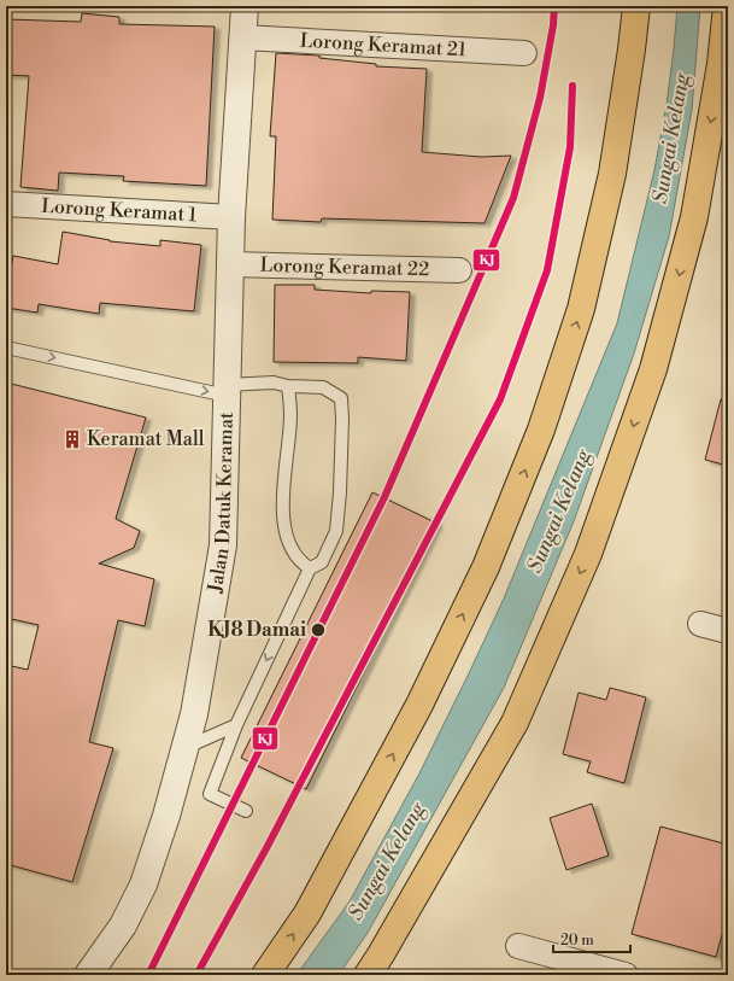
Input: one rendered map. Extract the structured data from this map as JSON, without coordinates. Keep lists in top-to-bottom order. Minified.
{"streets":{"street":["Lorong Keramat 21","Lorong Keramat 1","Lorong Keramat 22","Jalan Datuk Keramat"]},"crossings":[["Lorong Keramat 21","Jalan Datuk Keramat"],["Lorong Keramat 1","Jalan Datuk Keramat"],["Lorong Keramat 22","Jalan Datuk Keramat"]],"water":["Sungai Kelang"],"places":{"building":["Keramat Mall"],"other":["KJ8 Damai"]},"lines":["transit line KJ"],"scale_bar":"20 m"}
